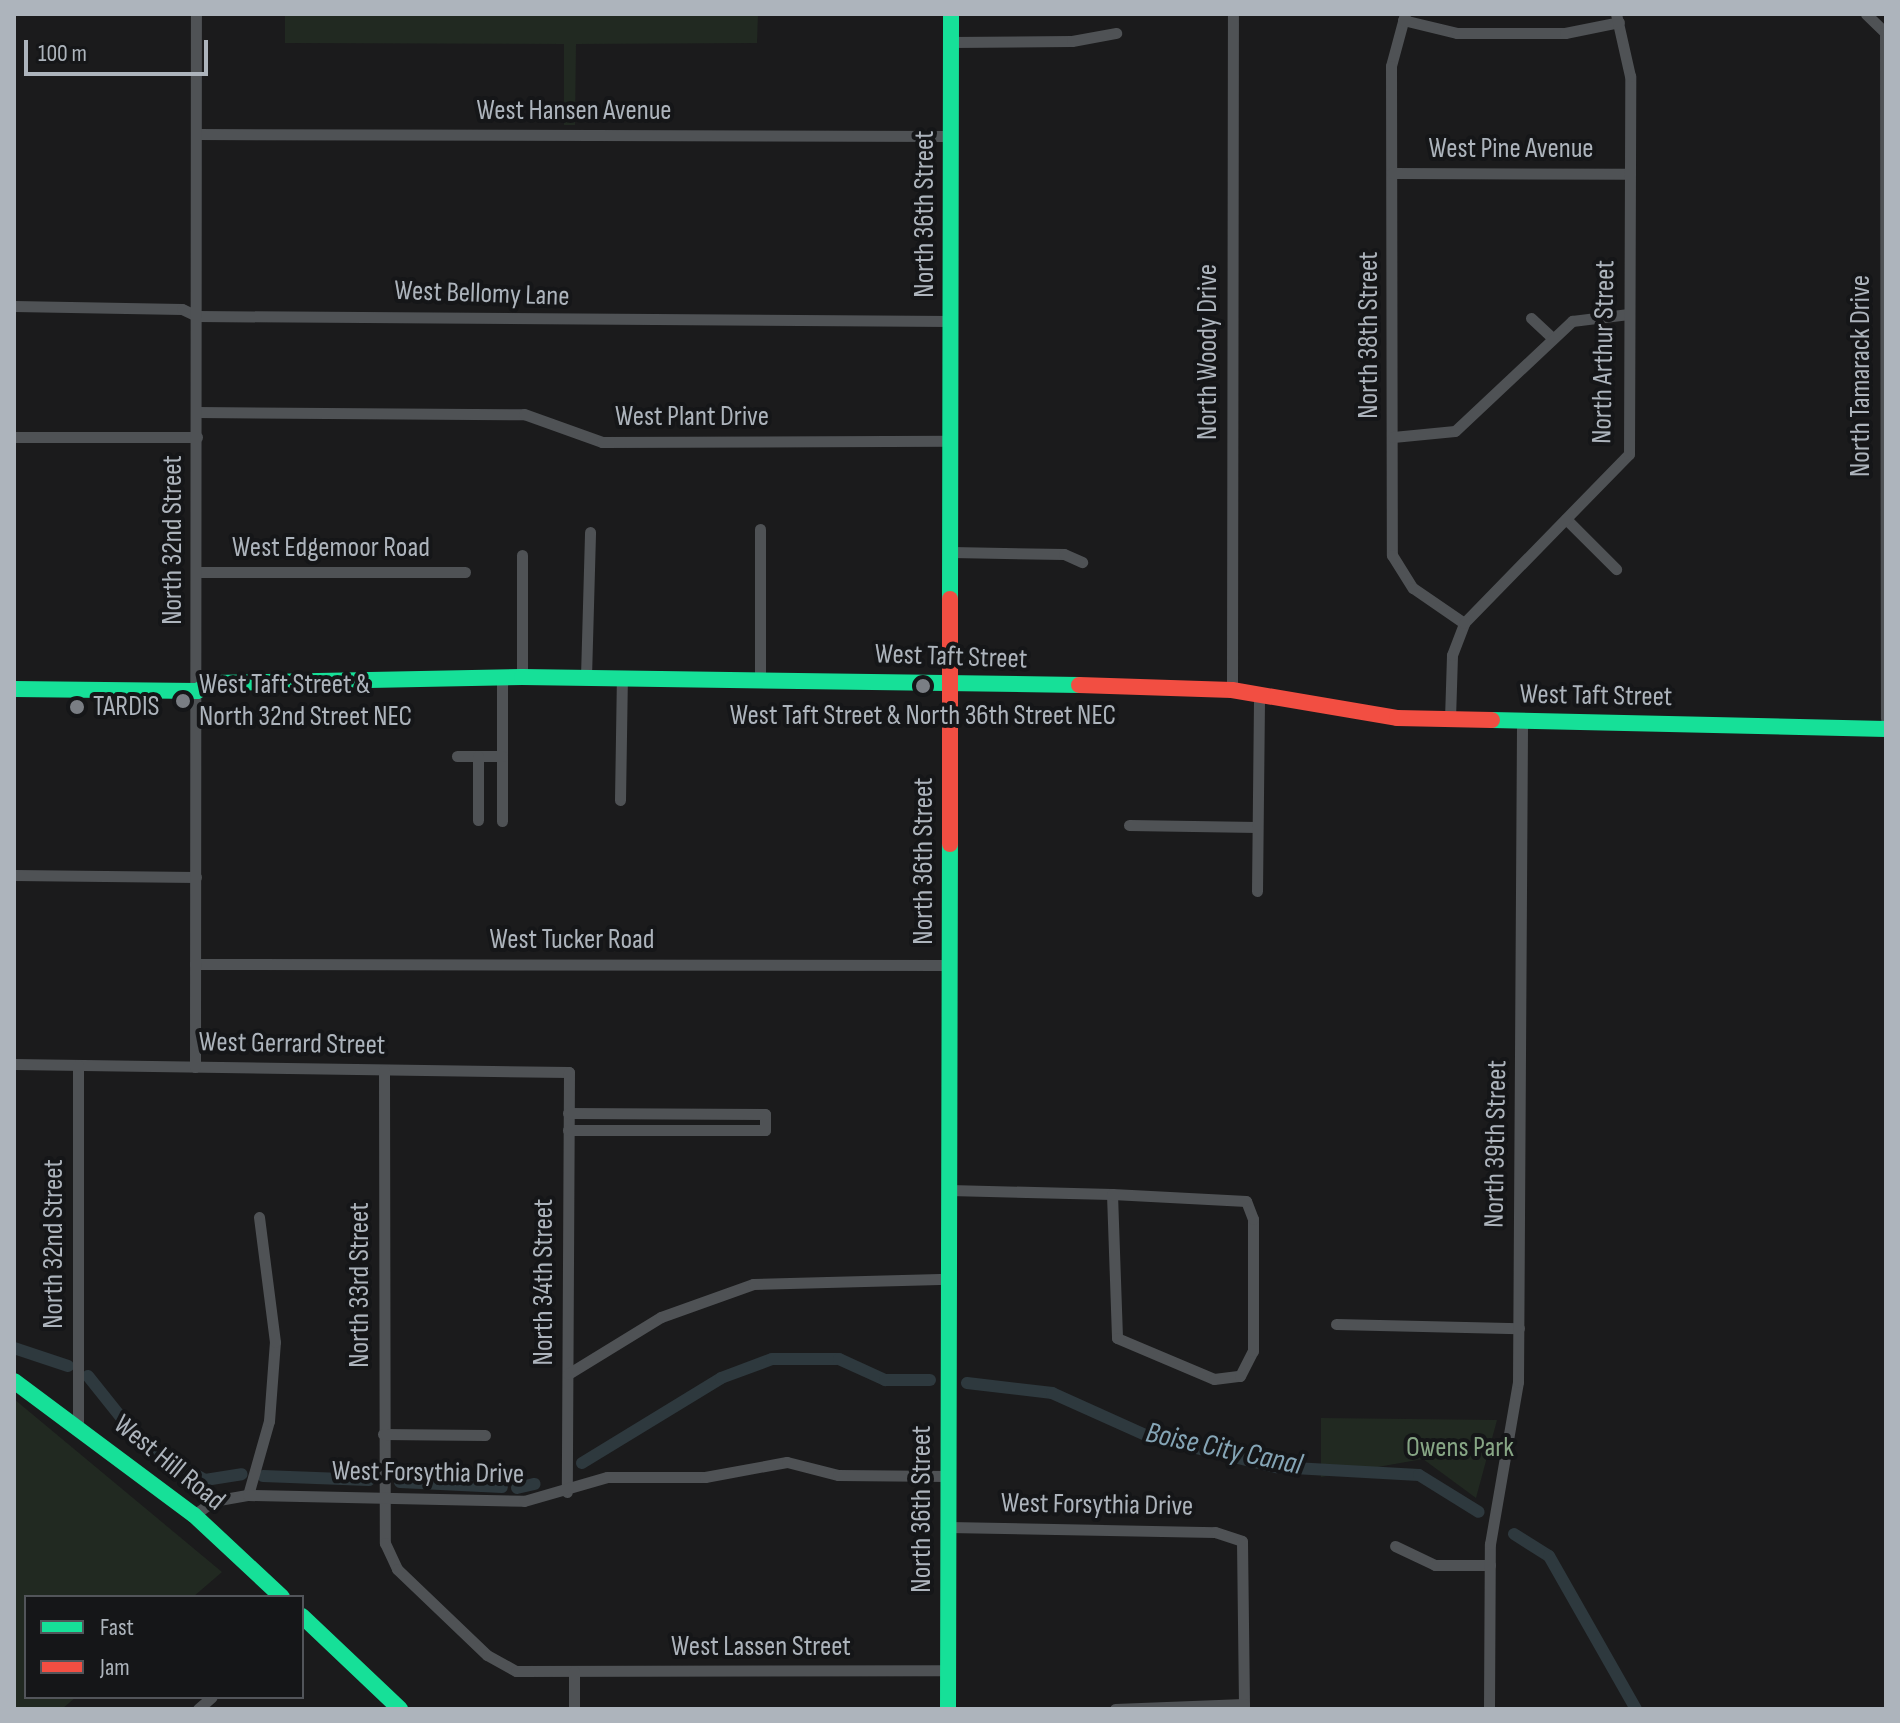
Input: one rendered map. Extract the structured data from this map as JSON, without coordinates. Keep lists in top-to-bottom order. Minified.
{"streets":{"street":["West Hansen Avenue","West Pine Avenue","North 36th Street","West Bellomy Lane","North 38th Street","North Woody Drive","North Arthur Street","North Tamarack Drive","West Plant Drive","North 32nd Street","West Edgemoor Road","West Taft Street","West Tucker Road","West Gerrard Street","North 39th Street","North 34th Street","North 33rd Street","West Hill Road","West Forsythia Drive","West Lassen Street"]},"crossings":[["West Hansen Avenue","North 36th Street"],["West Hansen Avenue","North 32nd Street"],["West Pine Avenue","North 38th Street"],["West Pine Avenue","North Arthur Street"],["North 36th Street","West Bellomy Lane"],["North 36th Street","West Plant Drive"],["North 36th Street","West Taft Street"],["North 36th Street","West Tucker Road"],["North 36th Street","West Forsythia Drive"],["North 36th Street","West Lassen Street"],["West Bellomy Lane","North 32nd Street"],["North 38th Street","North Arthur Street"],["North Woody Drive","West Taft Street"],["North Arthur Street","West Taft Street"],["West Plant Drive","North 32nd Street"],["North 32nd Street","West Edgemoor Road"],["North 32nd Street","West Taft Street"],["North 32nd Street","West Tucker Road"],["North 32nd Street","West Gerrard Street"],["North 32nd Street","West Hill Road"],["West Taft Street","North 39th Street"],["West Gerrard Street","North 34th Street"],["West Gerrard Street","North 33rd Street"],["North 34th Street","West Forsythia Drive"],["North 33rd Street","West Forsythia Drive"],["North 33rd Street","West Lassen Street"],["West Hill Road","West Forsythia Drive"],["West Forsythia Drive","West Lassen Street"]],"water":["Boise City Canal"],"parks":["Owens Park"],"places":["West Taft Street & North 36th Street NEC","West Taft Street & North 32nd Street NEC","TARDIS"],"legend":["Fast","Jam"],"scale_bar":"100 m"}
